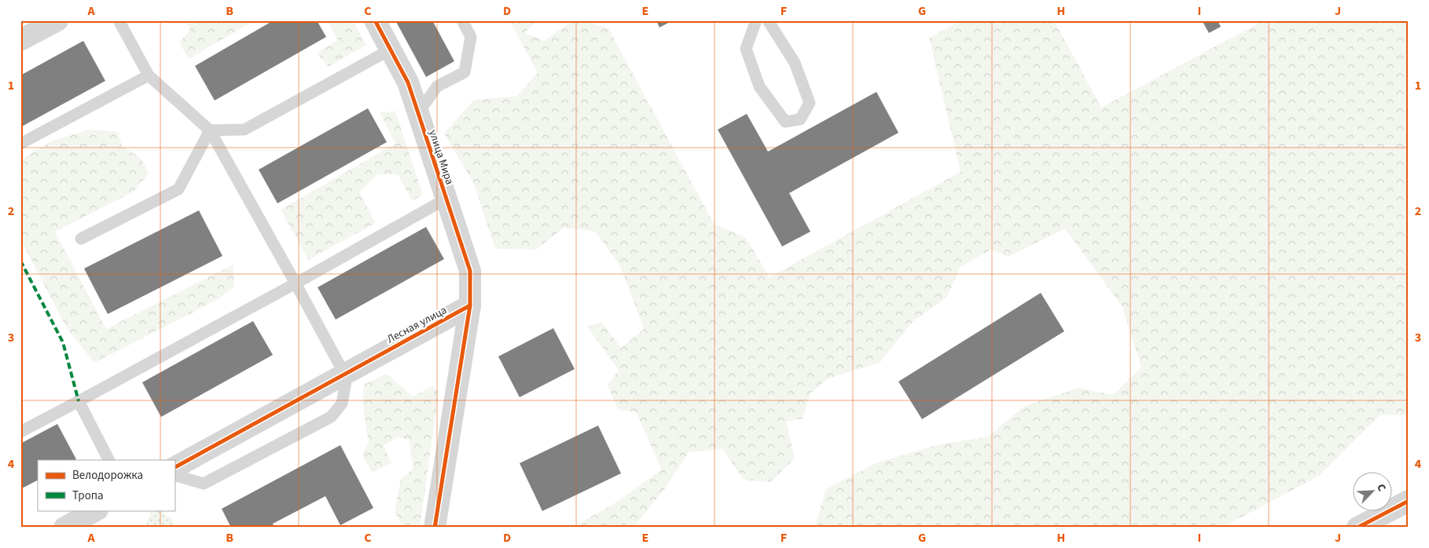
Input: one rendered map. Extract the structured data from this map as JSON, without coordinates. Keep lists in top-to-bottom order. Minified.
{"streets":{"street":["улица Мира","Лесная улица"]},"crossings":[["улица Мира","Лесная улица"]],"legend":["Велодорожка","Тропа"],"north":"top right","grid":{"columns":["A","B","C","D","E","F","G","H","I","J"],"rows":["1","2","3","4"]}}
